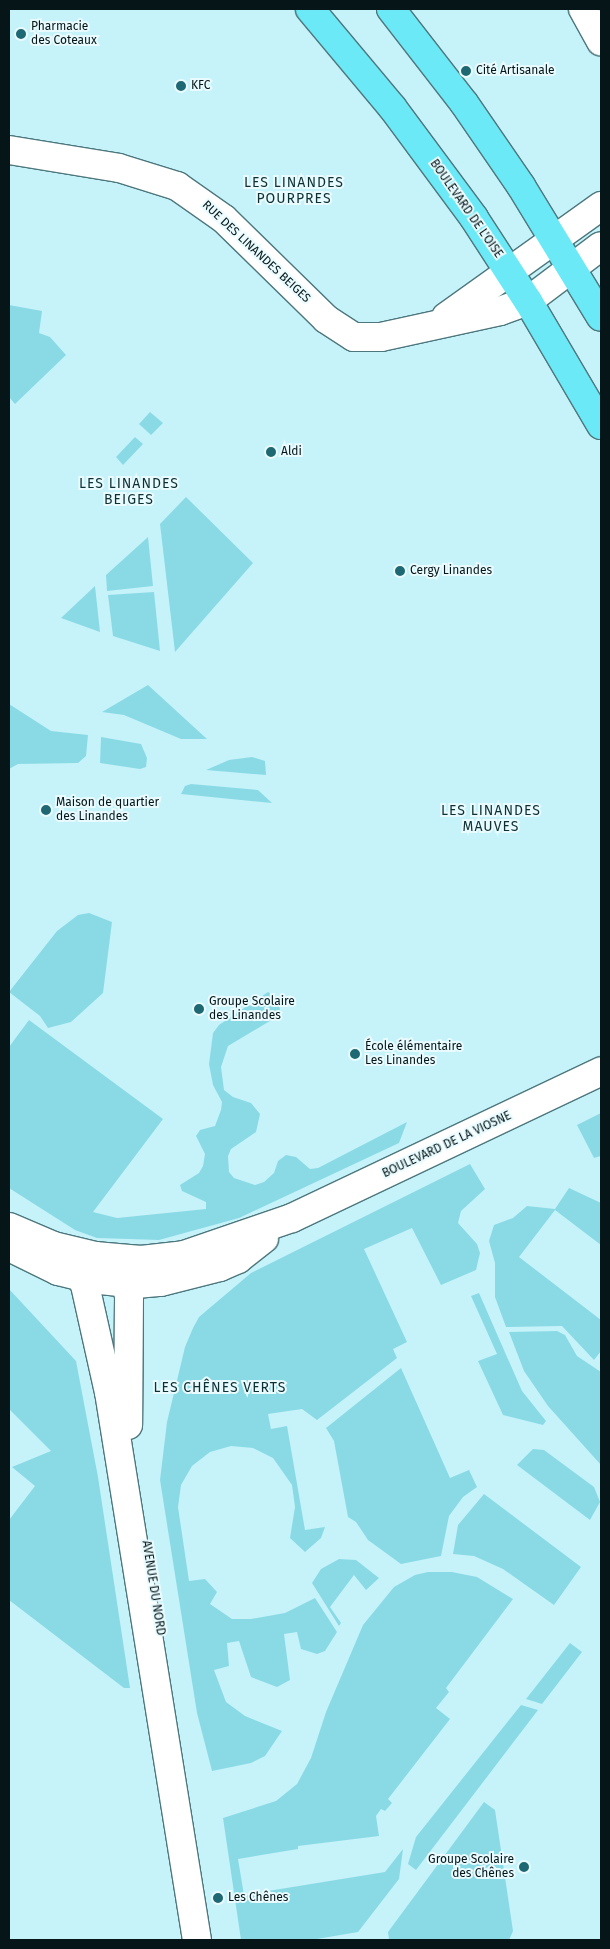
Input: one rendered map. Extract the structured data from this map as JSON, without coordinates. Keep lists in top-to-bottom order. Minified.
{"streets":{"main road":["BOULEVARD DE L'OISE"],"street":["RUE DES LINANDES BEIGES","BOULEVARD DE LA VIOSNE","AVENUE DU NORD"]},"crossings":[["BOULEVARD DE L'OISE","RUE DES LINANDES BEIGES"],["BOULEVARD DE LA VIOSNE","AVENUE DU NORD"]],"districts":["LES LINANDES POURPRES","LES LINANDES BEIGES","LES LINANDES MAUVES","LES CHÊNES VERTS"],"places":["Pharmacie des Coteaux","Cité Artisanale","KFC","Aldi","Cergy Linandes","Maison de quartier des Linandes","Groupe Scolaire des Linandes","École élémentaire Les Linandes","Groupe Scolaire des Chênes","Les Chênes"]}
